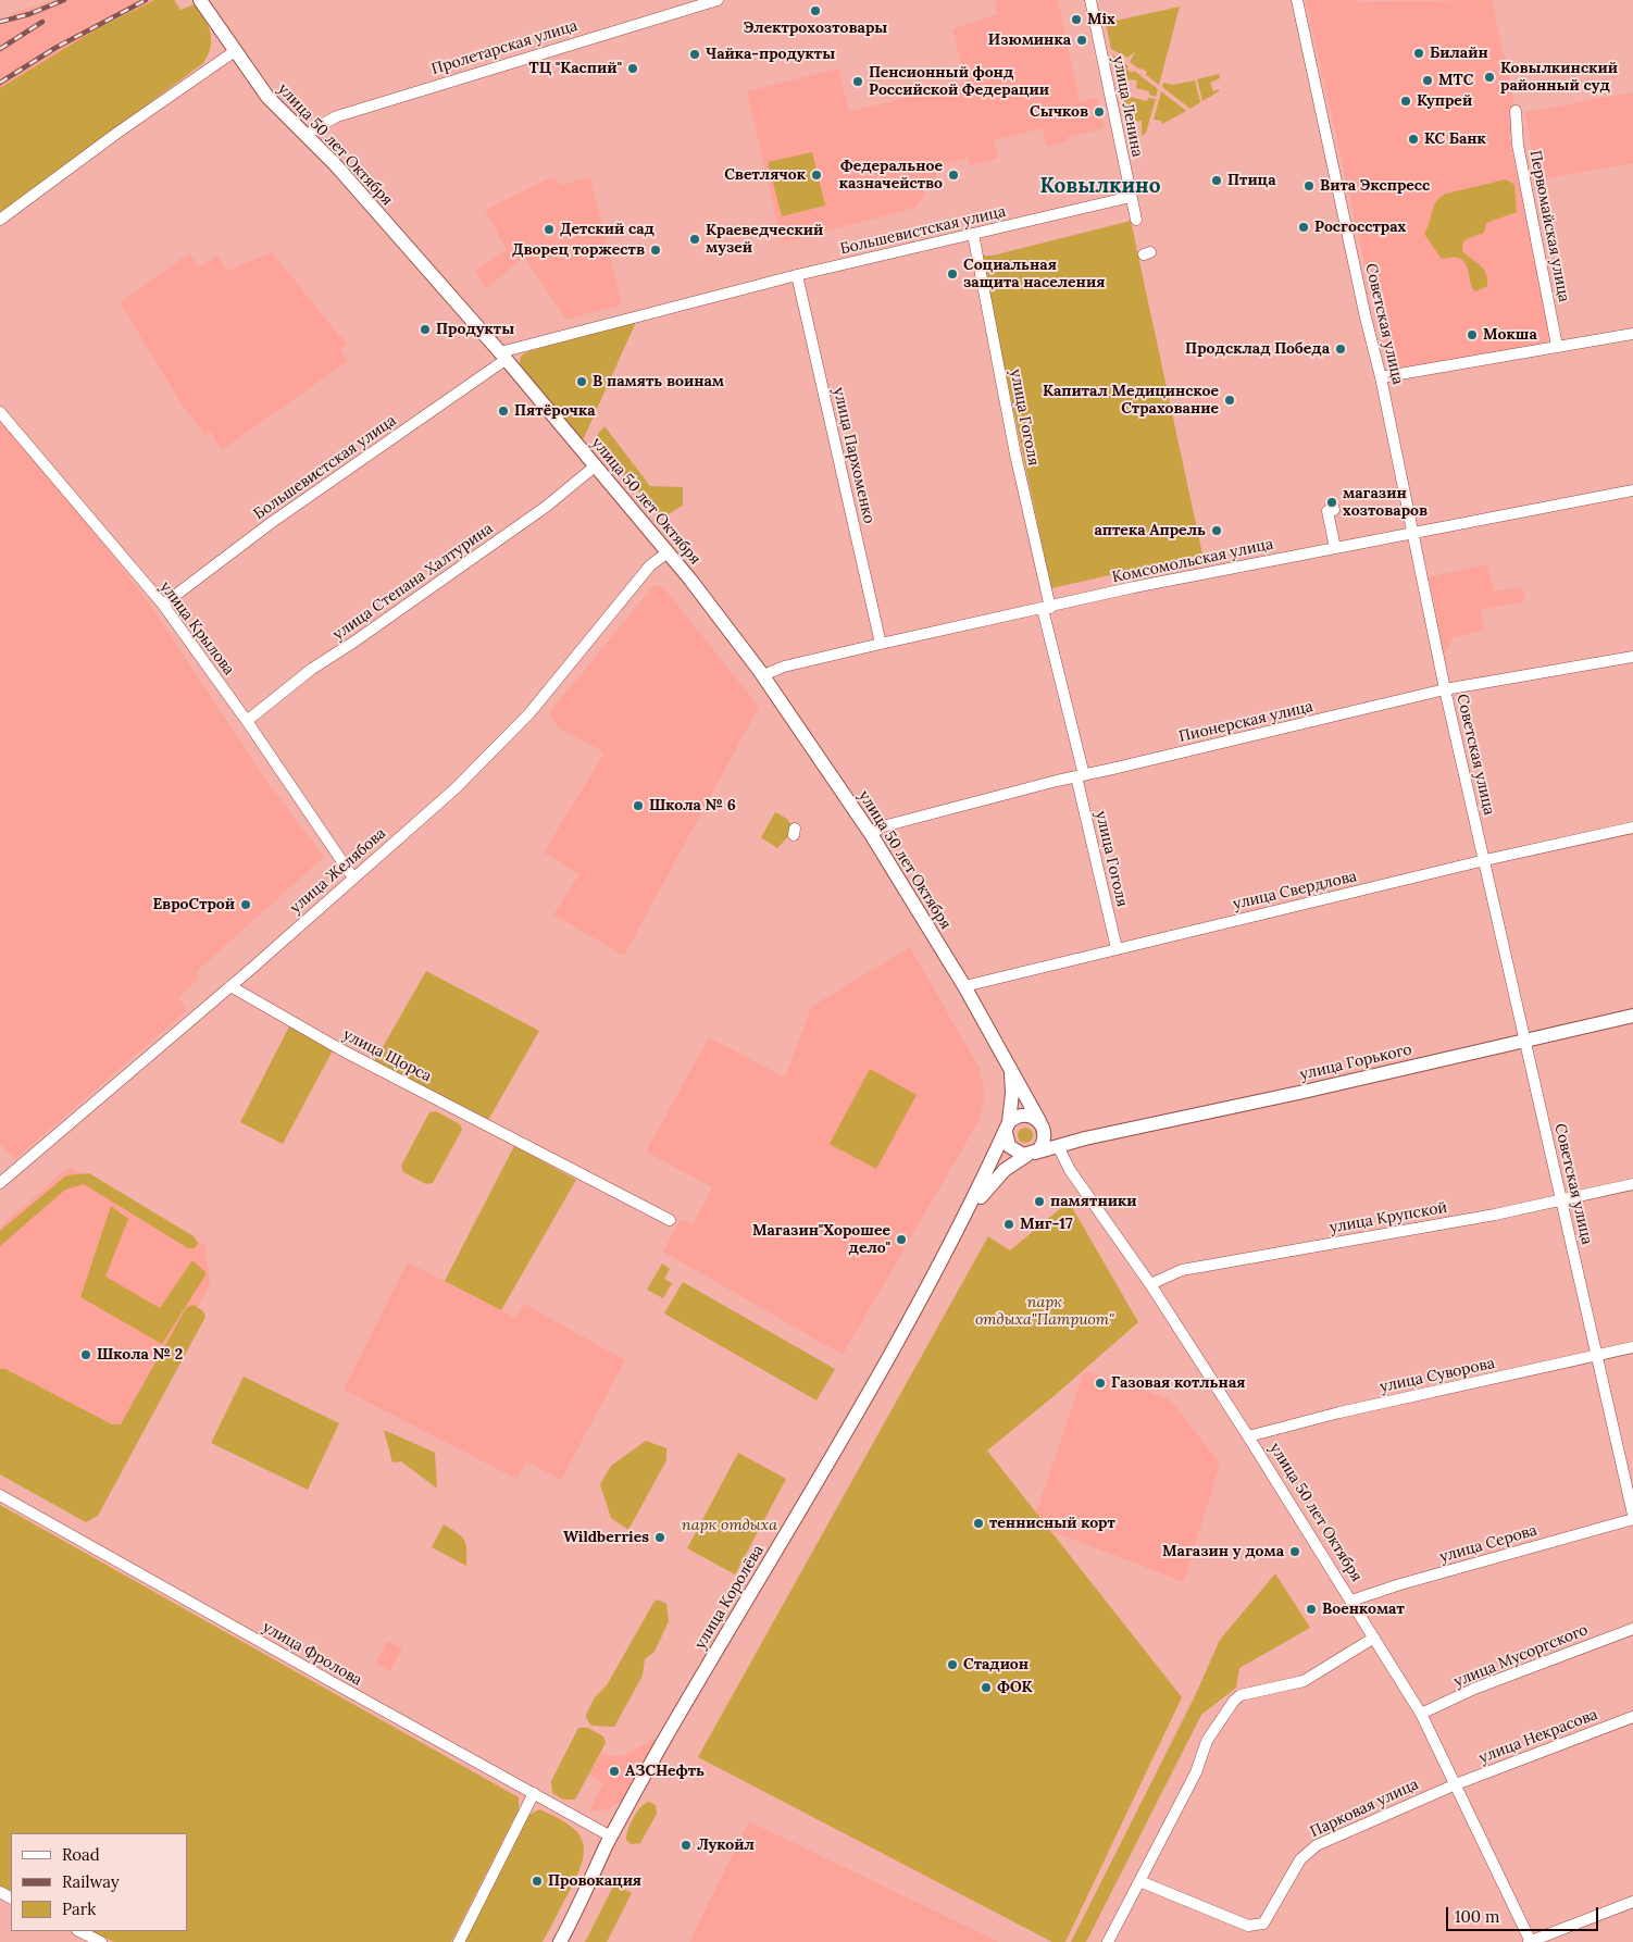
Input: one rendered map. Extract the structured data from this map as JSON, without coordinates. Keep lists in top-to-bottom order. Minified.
{"streets":{"main road":["улица 50 лет Октября","улица Горького","улица Королёва"],"street":["Пролетарская улица","улица Ленина","Первомайская улица","Большевистская улица","Советская улица","улица Гоголя","улица Пархоменко","Комсомольская улица","улица Степана Халтурина","улица Крылова","Пионерская улица","улица Желябова","улица Свердлова","улица Щорса","улица Крупской","улица Суворова","улица Серова","улица Фролова","улица Мусоргского","улица Некрасова","Парковая улица"]},"crossings":[["Пролетарская улица","улица 50 лет Октября"],["улица Ленина","Большевистская улица"],["улица 50 лет Октября","Большевистская улица"],["улица 50 лет Октября","Комсомольская улица"],["улица 50 лет Октября","улица Степана Халтурина"],["улица 50 лет Октября","Пионерская улица"],["улица 50 лет Октября","улица Желябова"],["улица 50 лет Октября","улица Свердлова"],["улица 50 лет Октября","улица Горького"],["улица 50 лет Октября","улица Крупской"],["улица 50 лет Октября","улица Суворова"],["улица 50 лет Октября","улица Серова"],["улица 50 лет Октября","улица Королёва"],["улица 50 лет Октября","улица Мусоргского"],["улица 50 лет Октября","улица Некрасова"],["улица 50 лет Октября","Парковая улица"],["Большевистская улица","улица Гоголя"],["Большевистская улица","улица Пархоменко"],["Большевистская улица","улица Крылова"],["Советская улица","Комсомольская улица"],["Советская улица","Пионерская улица"],["Советская улица","улица Свердлова"],["Советская улица","улица Горького"],["Советская улица","улица Крупской"],["Советская улица","улица Суворова"],["улица Гоголя","Комсомольская улица"],["улица Гоголя","Пионерская улица"],["улица Гоголя","улица Свердлова"],["улица Пархоменко","Комсомольская улица"],["улица Степана Халтурина","улица Крылова"],["улица Крылова","улица Желябова"],["улица Желябова","улица Щорса"],["улица Горького","улица Королёва"],["улица Королёва","улица Фролова"],["улица Некрасова","Парковая улица"]],"districts":["Ковылкино"],"parks":["парк отдыха\"Патриот\"","парк отдыха"],"places":["Электрохозтовары","Mix","Изюминка","Билайн","Чайка-продукты","ТЦ \"Каспий\"","Ковылкинский районный суд","МТС","Пенсионный фонд Российской Федерации","Купрей","Сычков","КС Банк","Светлячок","Федеральное казначейство","Птица","Вита Экспресс","Росгосстрах","Детский сад","Краеведческий музей","Дворец торжеств","Социальная защита населения","Продукты","Мокша","Продсклад Победа","В память воинам","Капитал Медицинское Страхование","Пятёрочка","магазин хозтоваров","аптека Апрель","Школа № 6","ЕвроСтрой","памятники","Миг-17","Магазин\"Хорошее дело\"","Школа № 2","Газовая котльная","теннисный корт","Wildberries","Магазин у дома","Военкомат","Стадион","ФОК","АЗСНефть","Лукойл","Провокация"],"legend":["Road","Railway","Park"],"scale_bar":"100 m"}
